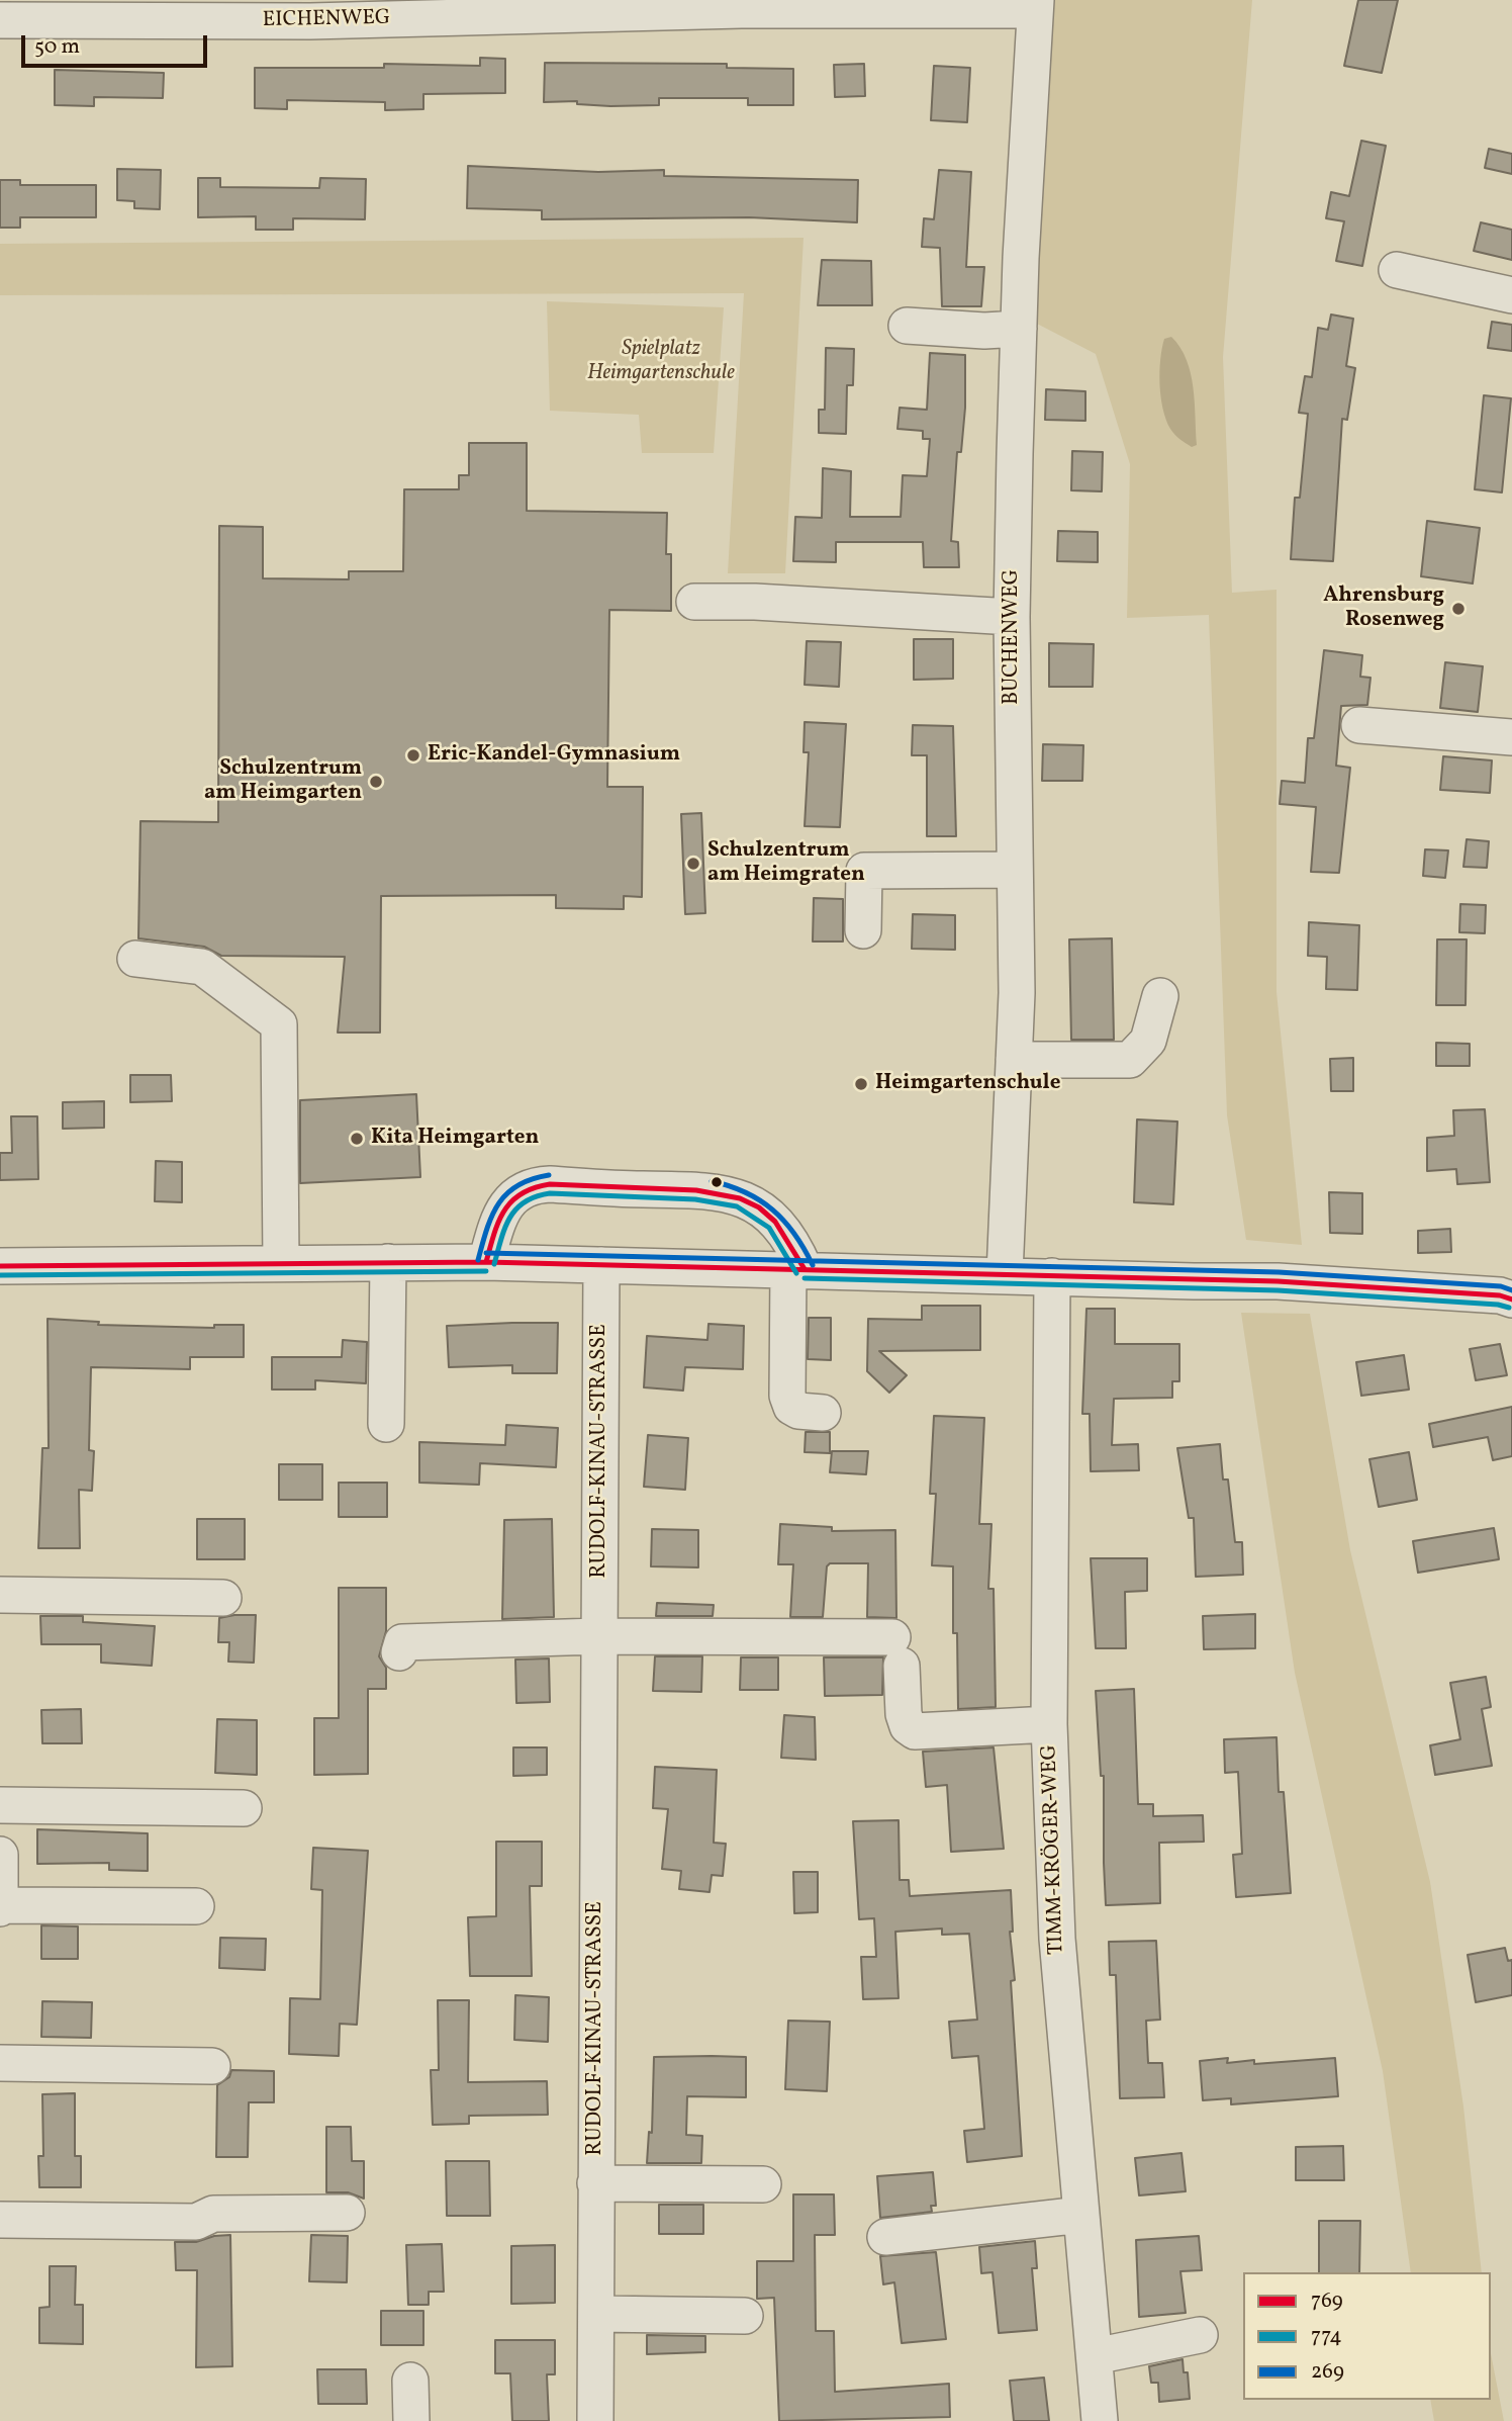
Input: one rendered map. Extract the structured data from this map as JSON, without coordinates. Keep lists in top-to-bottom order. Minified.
{"streets":{"street":["EICHENWEG","BUCHENWEG","RUDOLF-KINAU-STRASSE","TIMM-KRÖGER-WEG"]},"crossings":[["EICHENWEG","BUCHENWEG"]],"parks":["Spielplatz Heimgartenschule"],"places":["Ahrensburg Rosenweg","Eric-Kandel-Gymnasium","Schulzentrum am Heimgarten","Schulzentrum am Heimgraten","Heimgartenschule","Kita Heimgarten"],"lines":["transit line 269","transit line 769","transit line 774"],"legend":["769","774","269"],"scale_bar":"50 m"}
